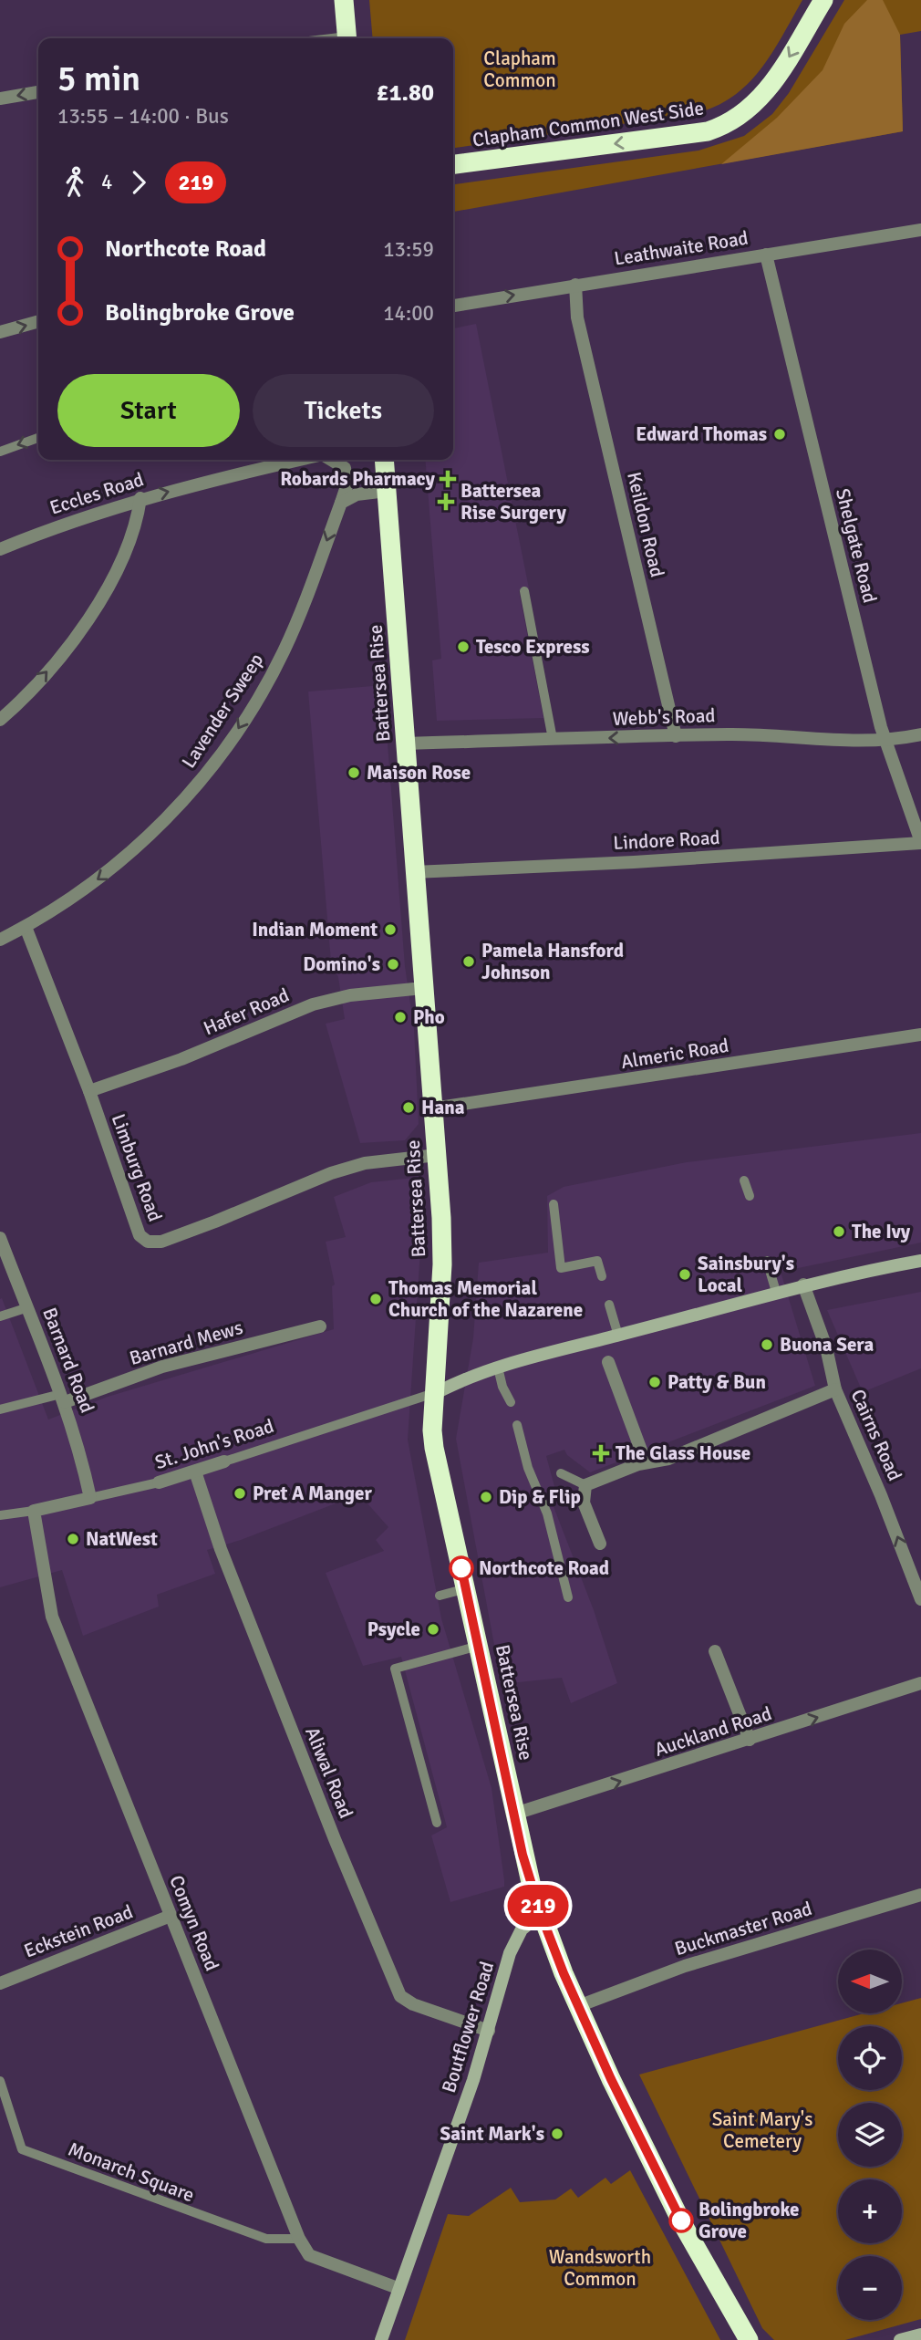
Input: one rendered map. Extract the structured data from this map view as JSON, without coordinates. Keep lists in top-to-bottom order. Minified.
{"streets":{"highway":["Clapham Common West Side","Battersea Rise"],"main road":["Boutflower Road"],"street":["Leathwaite Road","Eccles Road","Keildon Road","Shelgate Road","Lavender Sweep","Webb's Road","Lindore Road","Hafer Road","Almeric Road","Limburg Road","Barnard Mews","Barnard Road","Cairns Road","St. John's Road","Auckland Road","Aliwal Road","Comyn Road","Buckmaster Road","Eckstein Road"],"lane":["Monarch Square"]},"crossings":[["Leathwaite Road","Keildon Road"],["Leathwaite Road","Shelgate Road"],["Eccles Road","Lavender Sweep"],["Keildon Road","Webb's Road"],["Shelgate Road","Webb's Road"],["Shelgate Road","Lindore Road"],["Battersea Rise","Webb's Road"],["Battersea Rise","Lindore Road"],["Battersea Rise","Hafer Road"],["Battersea Rise","Almeric Road"],["Battersea Rise","Limburg Road"],["Battersea Rise","St. John's Road"],["Battersea Rise","Auckland Road"],["Battersea Rise","Buckmaster Road"],["Battersea Rise","Boutflower Road"],["Lavender Sweep","Limburg Road"],["Hafer Road","Limburg Road"],["Barnard Mews","Barnard Road"],["Barnard Road","St. John's Road"],["St. John's Road","Aliwal Road"],["St. John's Road","Comyn Road"],["Aliwal Road","Boutflower Road"],["Comyn Road","Eckstein Road"],["Comyn Road","Boutflower Road"],["Comyn Road","Monarch Square"]],"one_way":["Clapham Common West Side","Eccles Road","Lavender Sweep","Cairns Road","Auckland Road"],"parks":["Clapham Common","Saint Mary's Cemetery","Wandsworth Common"],"places":{"other":["Edward Thomas","Tesco Express","Maison Rose","Indian Moment","Pamela Hansford Johnson","Domino's","Pho","Hana","The Ivy","Sainsbury's Local","Thomas Memorial Church of the Nazarene","Buona Sera","Patty & Bun","Pret A Manger","Dip & Flip","NatWest","Northcote Road","Psycle","Saint Mark's","Bolingbroke Grove"],"health":["Robards Pharmacy","Battersea Rise Surgery","The Glass House"]},"lines":["bus line 219"],"north":"left","page":{"on_map":"219","heading":["5 min","13:55 – 14:00 · Bus","£1.80"],"legs":["4","219"],"list":[{"name":"Northcote Road","value":"13:59"},{"name":"Bolingbroke Grove","value":"14:00"}],"buttons":["Start","Tickets"],"map_buttons":["+","−"]}}
